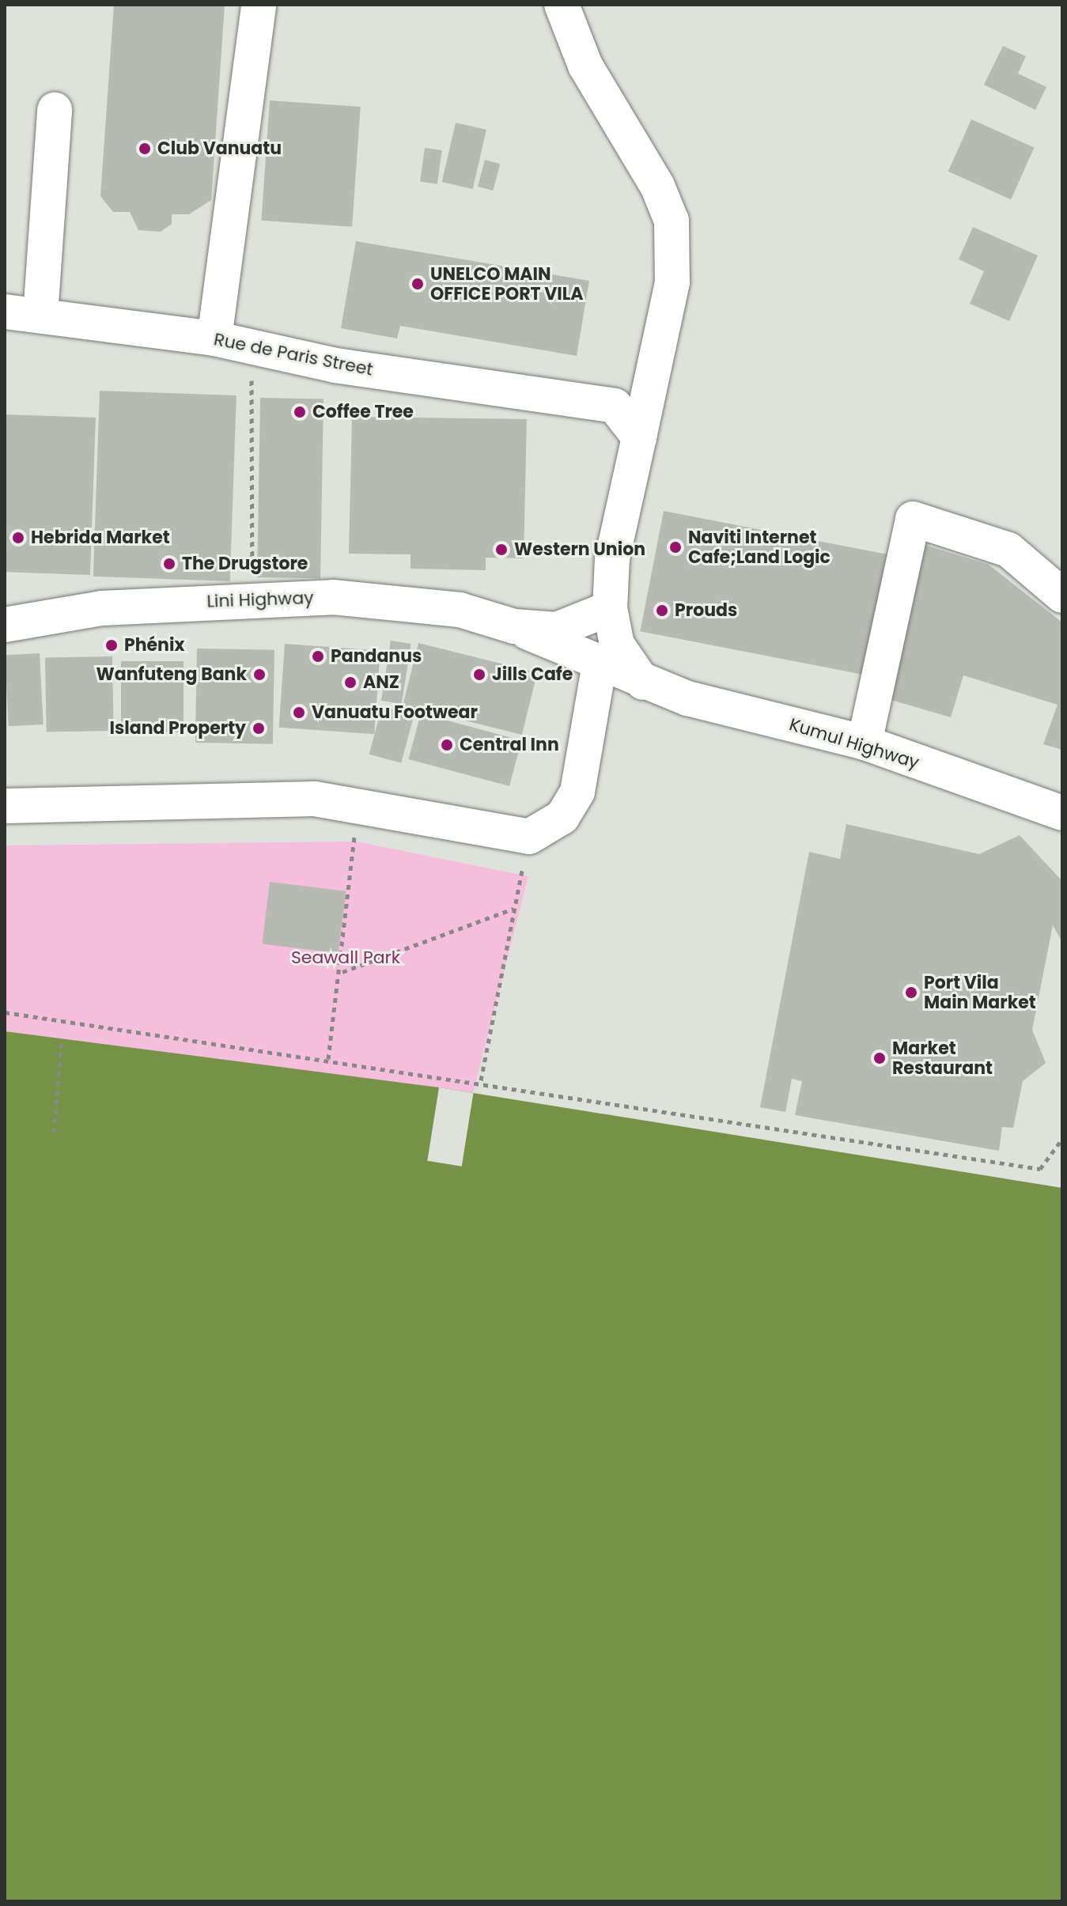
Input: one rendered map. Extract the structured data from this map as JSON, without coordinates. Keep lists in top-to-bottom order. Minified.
{"streets":{"street":["Rue de Paris Street","Lini Highway","Kumul Highway"]},"crossings":[["Lini Highway","Kumul Highway"]],"parks":["Seawall Park"],"places":["Club Vanuatu","UNELCO MAIN OFFICE PORT VILA","Coffee Tree","Hebrida Market","Naviti Internet Cafe;Land Logic","Western Union","The Drugstore","Prouds","Phénix","Pandanus","Wanfuteng Bank","Jills Cafe","ANZ","Vanuatu Footwear","Island Property","Central Inn","Port Vila Main Market","Market Restaurant"]}
